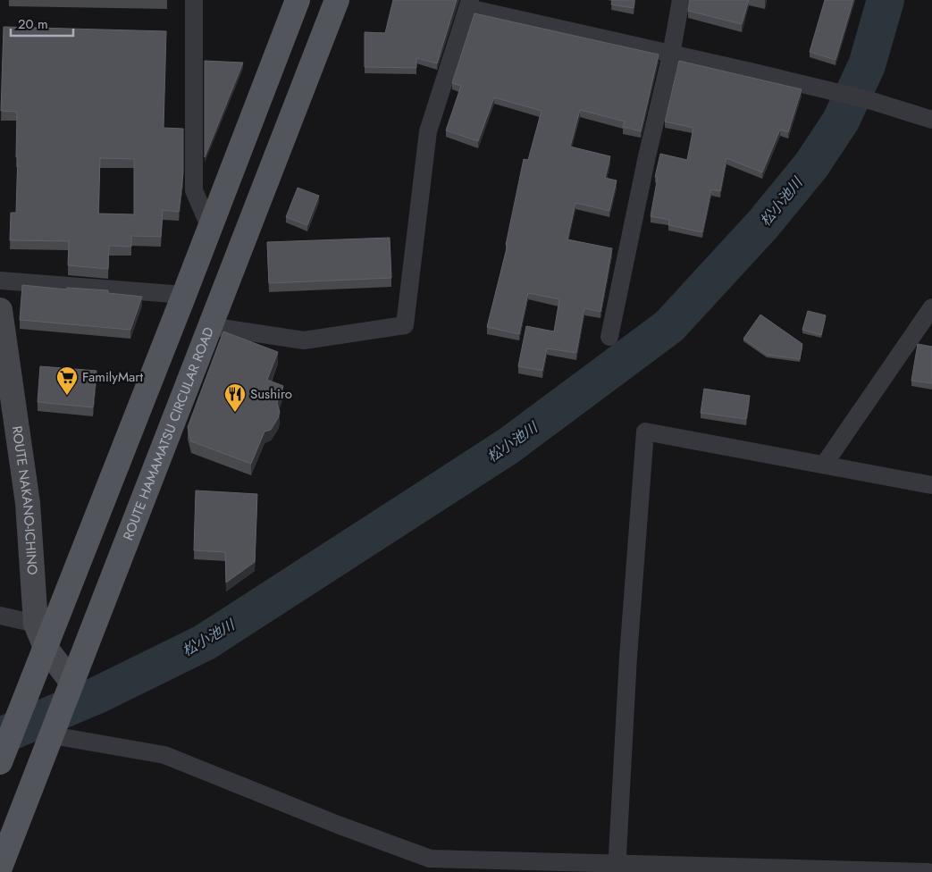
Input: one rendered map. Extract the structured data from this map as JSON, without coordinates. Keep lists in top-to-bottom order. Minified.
{"streets":{"main road":["ROUTE HAMAMATSU CIRCULAR ROAD","ROUTE NAKANO-ICHINO"]},"crossings":[["ROUTE HAMAMATSU CIRCULAR ROAD","ROUTE NAKANO-ICHINO"]],"water":["松小池川"],"places":{"supermarket":["FamilyMart"],"restaurant":["Sushiro"]},"scale_bar":"20 m"}
